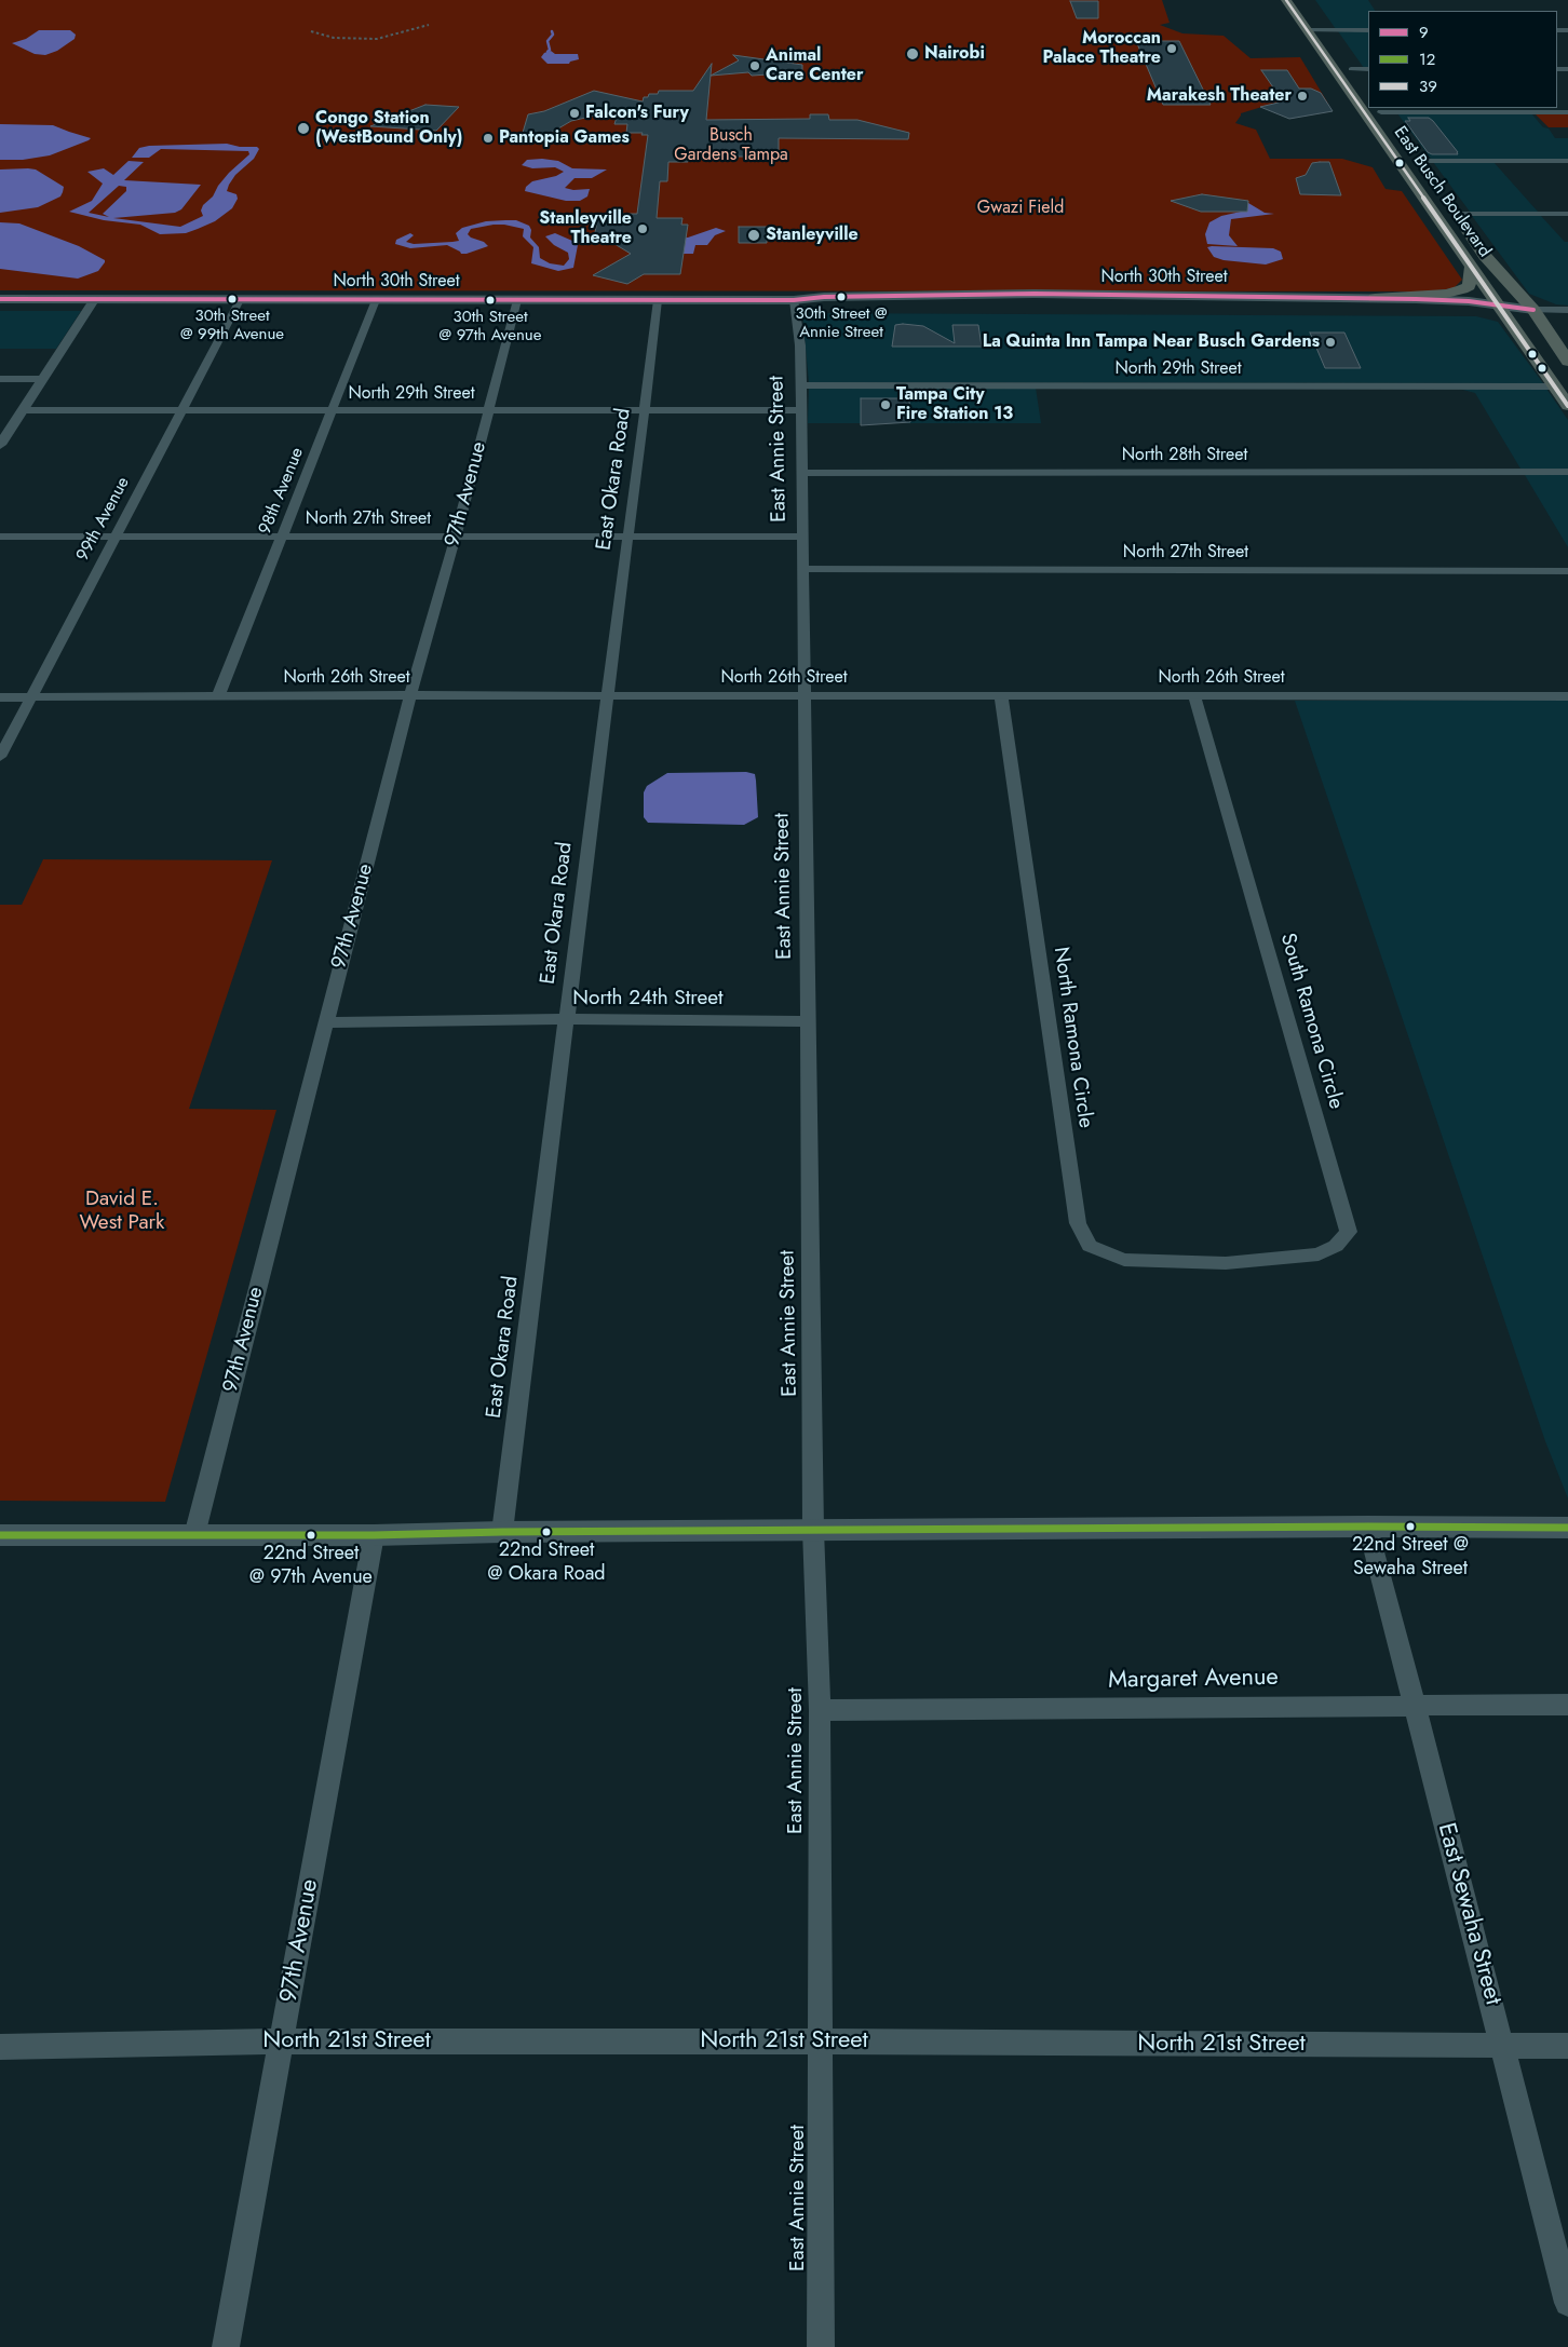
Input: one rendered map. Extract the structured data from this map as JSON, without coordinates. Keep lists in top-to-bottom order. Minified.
{"streets":{"main road":["East Busch Boulevard","North 30th Street"],"street":["North 29th Street","East Annie Street","North 28th Street","East Okara Road","98th Avenue","97th Avenue","99th Avenue","North 27th Street","North 26th Street","North 24th Street","South Ramona Circle","North Ramona Circle","Margaret Avenue","East Sewaha Street","North 21st Street"]},"crossings":[["East Busch Boulevard","North 30th Street"],["East Busch Boulevard","North 29th Street"],["North 30th Street","East Annie Street"],["North 30th Street","East Okara Road"],["North 30th Street","98th Avenue"],["North 30th Street","97th Avenue"],["North 30th Street","99th Avenue"],["North 29th Street","East Annie Street"],["North 29th Street","East Okara Road"],["North 29th Street","98th Avenue"],["North 29th Street","97th Avenue"],["North 29th Street","99th Avenue"],["East Annie Street","North 28th Street"],["East Annie Street","North 27th Street"],["East Annie Street","North 26th Street"],["East Annie Street","North 24th Street"],["East Annie Street","Margaret Avenue"],["East Annie Street","North 21st Street"],["East Okara Road","North 27th Street"],["East Okara Road","North 26th Street"],["East Okara Road","North 24th Street"],["98th Avenue","North 27th Street"],["98th Avenue","North 26th Street"],["97th Avenue","North 27th Street"],["97th Avenue","North 26th Street"],["97th Avenue","North 24th Street"],["97th Avenue","North 21st Street"],["99th Avenue","North 27th Street"],["99th Avenue","North 26th Street"],["North 26th Street","South Ramona Circle"],["North 26th Street","North Ramona Circle"],["South Ramona Circle","North Ramona Circle"],["Margaret Avenue","East Sewaha Street"],["East Sewaha Street","North 21st Street"]],"parks":["Busch Gardens Tampa","Gwazi Field","David E. West Park"],"places":["Moroccan Palace Theatre","Nairobi","Animal Care Center","Marakesh Theater","Falcon's Fury","Congo Station (WestBound Only)","Pantopia Games","Stanleyville Theatre","Stanleyville","30th Street @ Annie Street","30th Street @ 99th Avenue","30th Street @ 97th Avenue","La Quinta Inn Tampa Near Busch Gardens","Tampa City Fire Station 13","22nd Street @ Sewaha Street","22nd Street @ Okara Road","22nd Street @ 97th Avenue"],"lines":["transit line 39","transit line 9","transit line 12"],"legend":["9","12","39"]}
